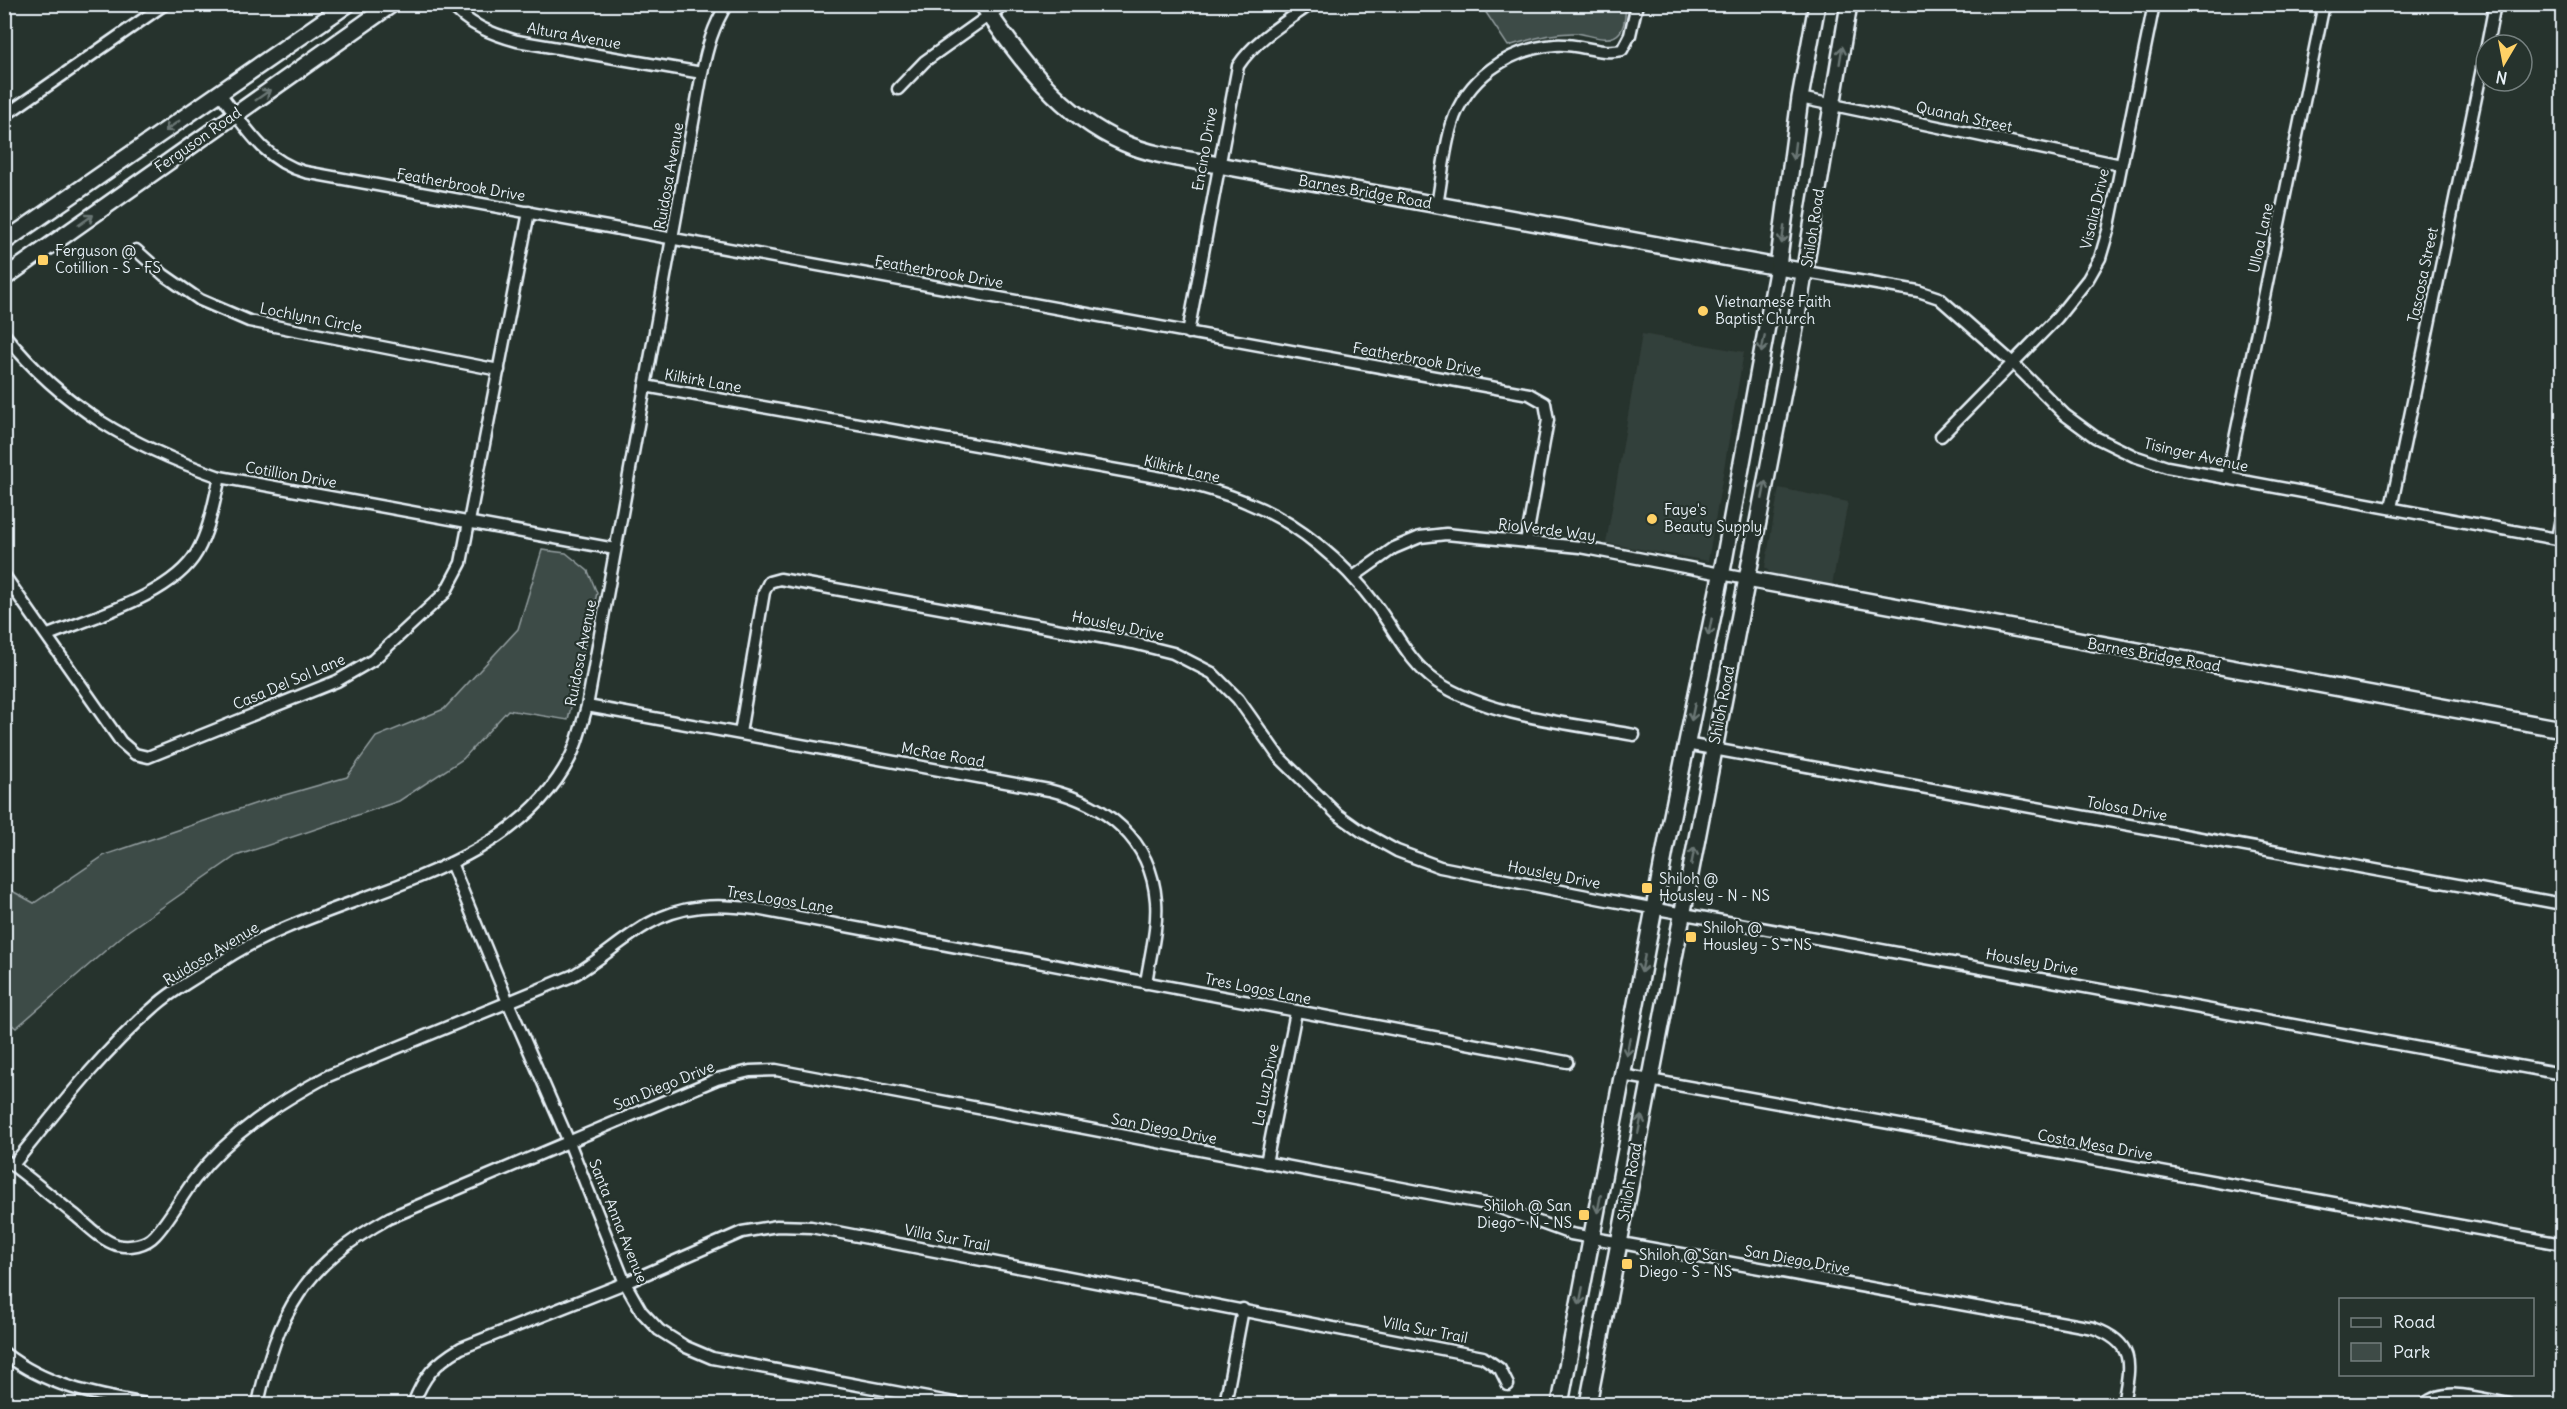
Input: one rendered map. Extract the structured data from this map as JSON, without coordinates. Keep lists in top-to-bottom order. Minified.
{"streets":{"main road":["Ferguson Road","Barnes Bridge Road","Shiloh Road"],"street":["Altura Avenue","Quanah Street","Encino Drive","Ruidosa Avenue","Featherbrook Drive","Visalia Drive","Ulloa Lane","Tascosa Street","Lochlynn Circle","Kilkirk Lane","Tisinger Avenue","Cotillion Drive","Rio Verde Way","Housley Drive","Casa Del Sol Lane","McRae Road","Tolosa Drive","Tres Logos Lane","La Luz Drive","San Diego Drive","Costa Mesa Drive","Santa Anna Avenue","Villa Sur Trail"]},"crossings":[["Altura Avenue","Ruidosa Avenue"],["Quanah Street","Visalia Drive"],["Quanah Street","Shiloh Road"],["Ferguson Road","Featherbrook Drive"],["Encino Drive","Featherbrook Drive"],["Encino Drive","Barnes Bridge Road"],["Ruidosa Avenue","Featherbrook Drive"],["Ruidosa Avenue","Kilkirk Lane"],["Ruidosa Avenue","Cotillion Drive"],["Ruidosa Avenue","McRae Road"],["Ruidosa Avenue","Tres Logos Lane"],["Ruidosa Avenue","Santa Anna Avenue"],["Featherbrook Drive","Rio Verde Way"],["Featherbrook Drive","Casa Del Sol Lane"],["Barnes Bridge Road","Shiloh Road"],["Barnes Bridge Road","Tisinger Avenue"],["Barnes Bridge Road","Rio Verde Way"],["Visalia Drive","Tisinger Avenue"],["Shiloh Road","Tisinger Avenue"],["Shiloh Road","Rio Verde Way"],["Shiloh Road","Housley Drive"],["Shiloh Road","Tolosa Drive"],["Shiloh Road","San Diego Drive"],["Shiloh Road","Costa Mesa Drive"],["Ulloa Lane","Tisinger Avenue"],["Tascosa Street","Tisinger Avenue"],["Lochlynn Circle","Casa Del Sol Lane"],["Kilkirk Lane","Rio Verde Way"],["Cotillion Drive","Casa Del Sol Lane"],["Housley Drive","McRae Road"],["McRae Road","Tres Logos Lane"],["Tres Logos Lane","La Luz Drive"],["Tres Logos Lane","Santa Anna Avenue"],["La Luz Drive","San Diego Drive"],["San Diego Drive","Santa Anna Avenue"],["Santa Anna Avenue","Villa Sur Trail"]],"places":{"transit":["Ferguson @ Cotillion - S - FS","Shiloh @ Housley - N - NS","Shiloh @ Housley - S - NS","Shiloh @ San Diego - N - NS","Shiloh @ San Diego - S - NS"],"other":["Vietnamese Faith Baptist Church","Faye's Beauty Supply"]},"legend":["Road","Park"],"north":"bottom"}
